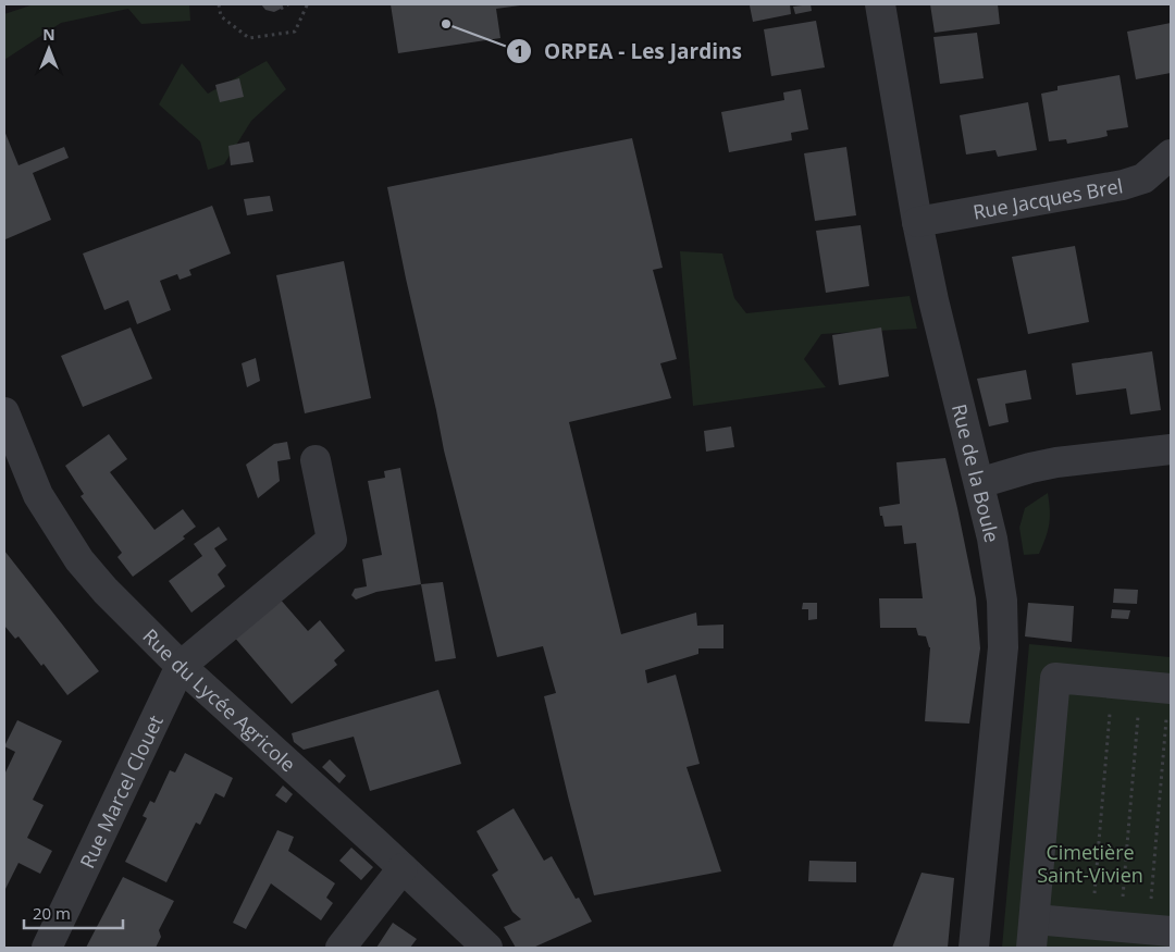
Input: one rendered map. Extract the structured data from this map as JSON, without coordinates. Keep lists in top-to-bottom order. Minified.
{"streets":{"street":["Rue Jacques Brel","Rue de la Boule","Rue du Lycée Agricole","Rue Marcel Clouet"]},"crossings":[["Rue Jacques Brel","Rue de la Boule"],["Rue du Lycée Agricole","Rue Marcel Clouet"]],"parks":["Cimetière Saint-Vivien"],"places":["ORPEA - Les Jardins"],"scale_bar":"20 m","north":"top"}
